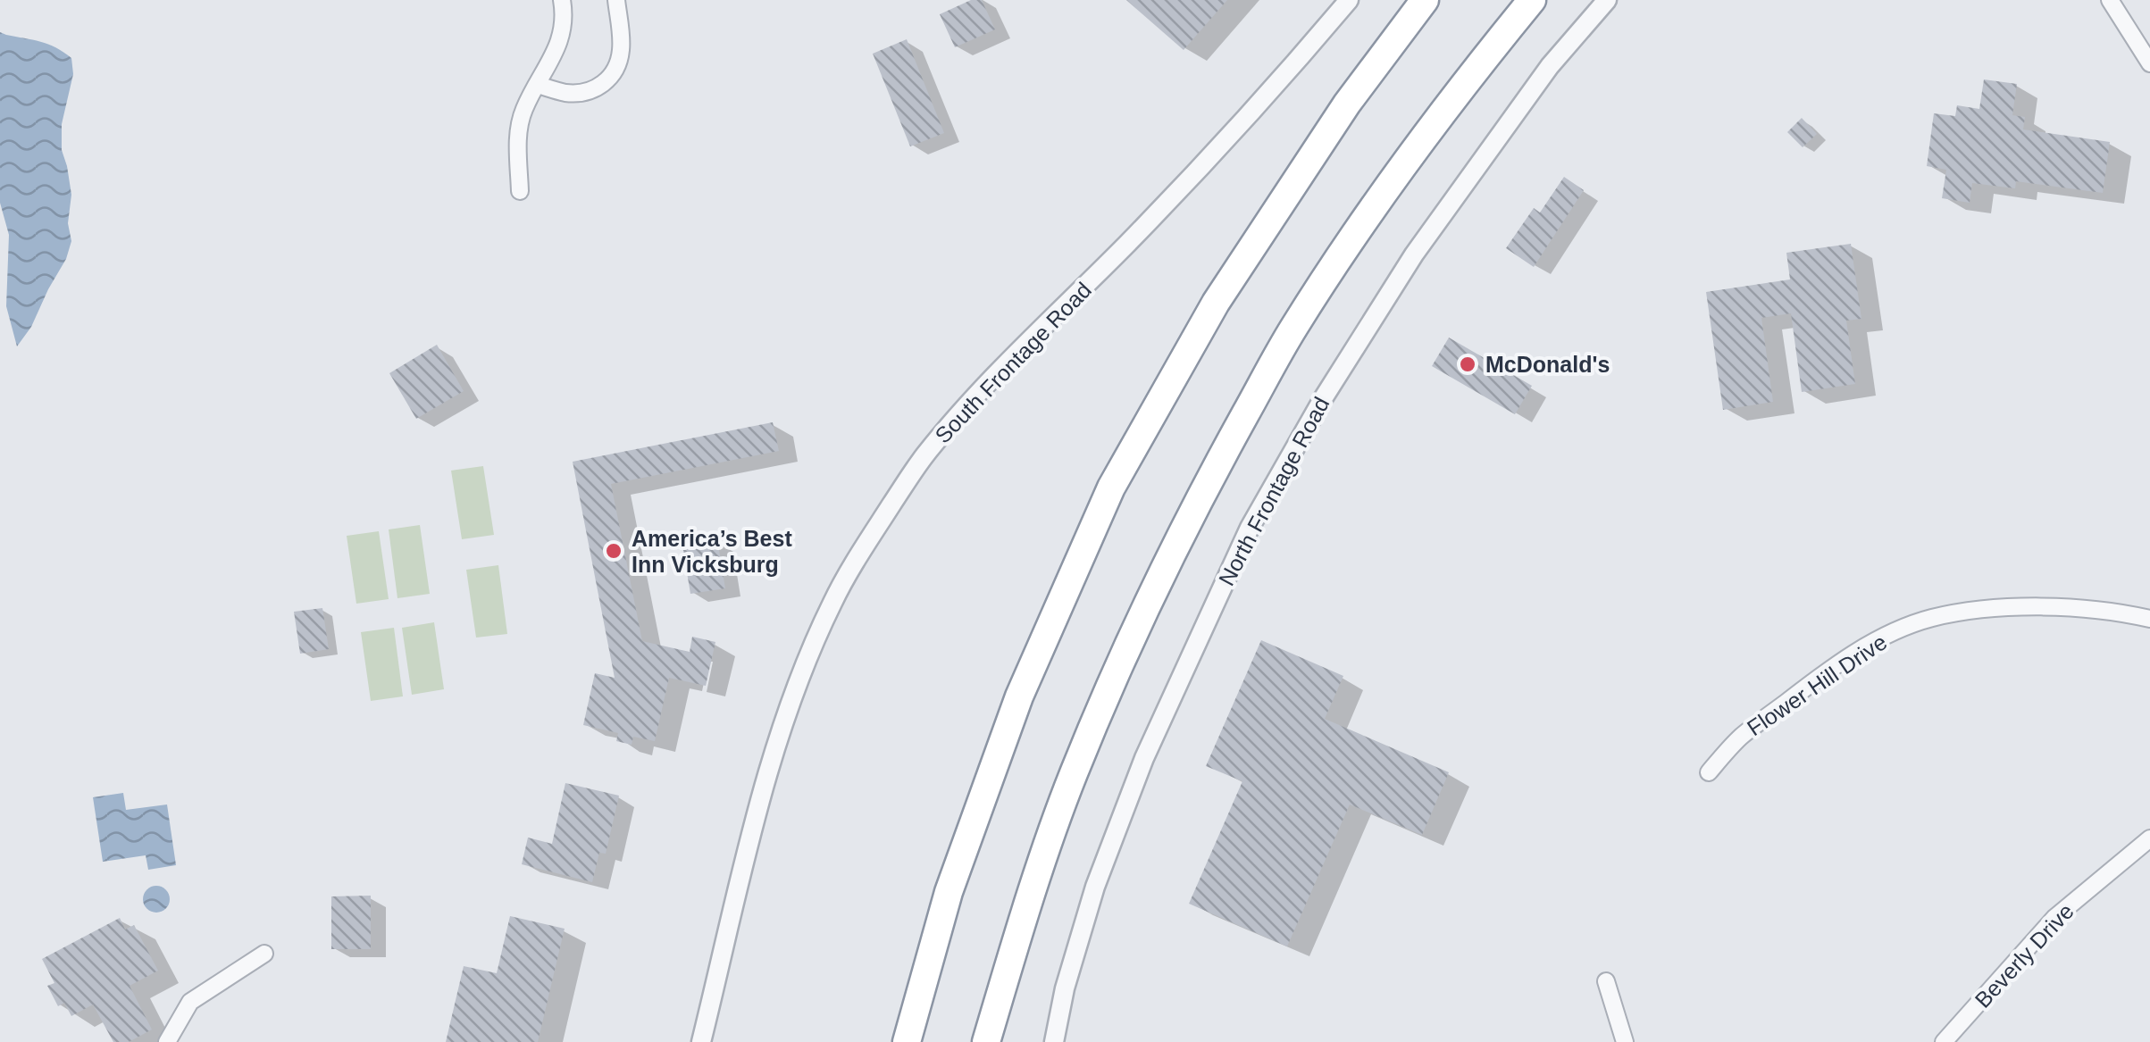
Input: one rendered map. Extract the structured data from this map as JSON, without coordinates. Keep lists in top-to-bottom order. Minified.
{"streets":{"street":["South Frontage Road","North Frontage Road","Flower Hill Drive","Beverly Drive"]},"places":["McDonald's","America’s Best Inn Vicksburg"]}
